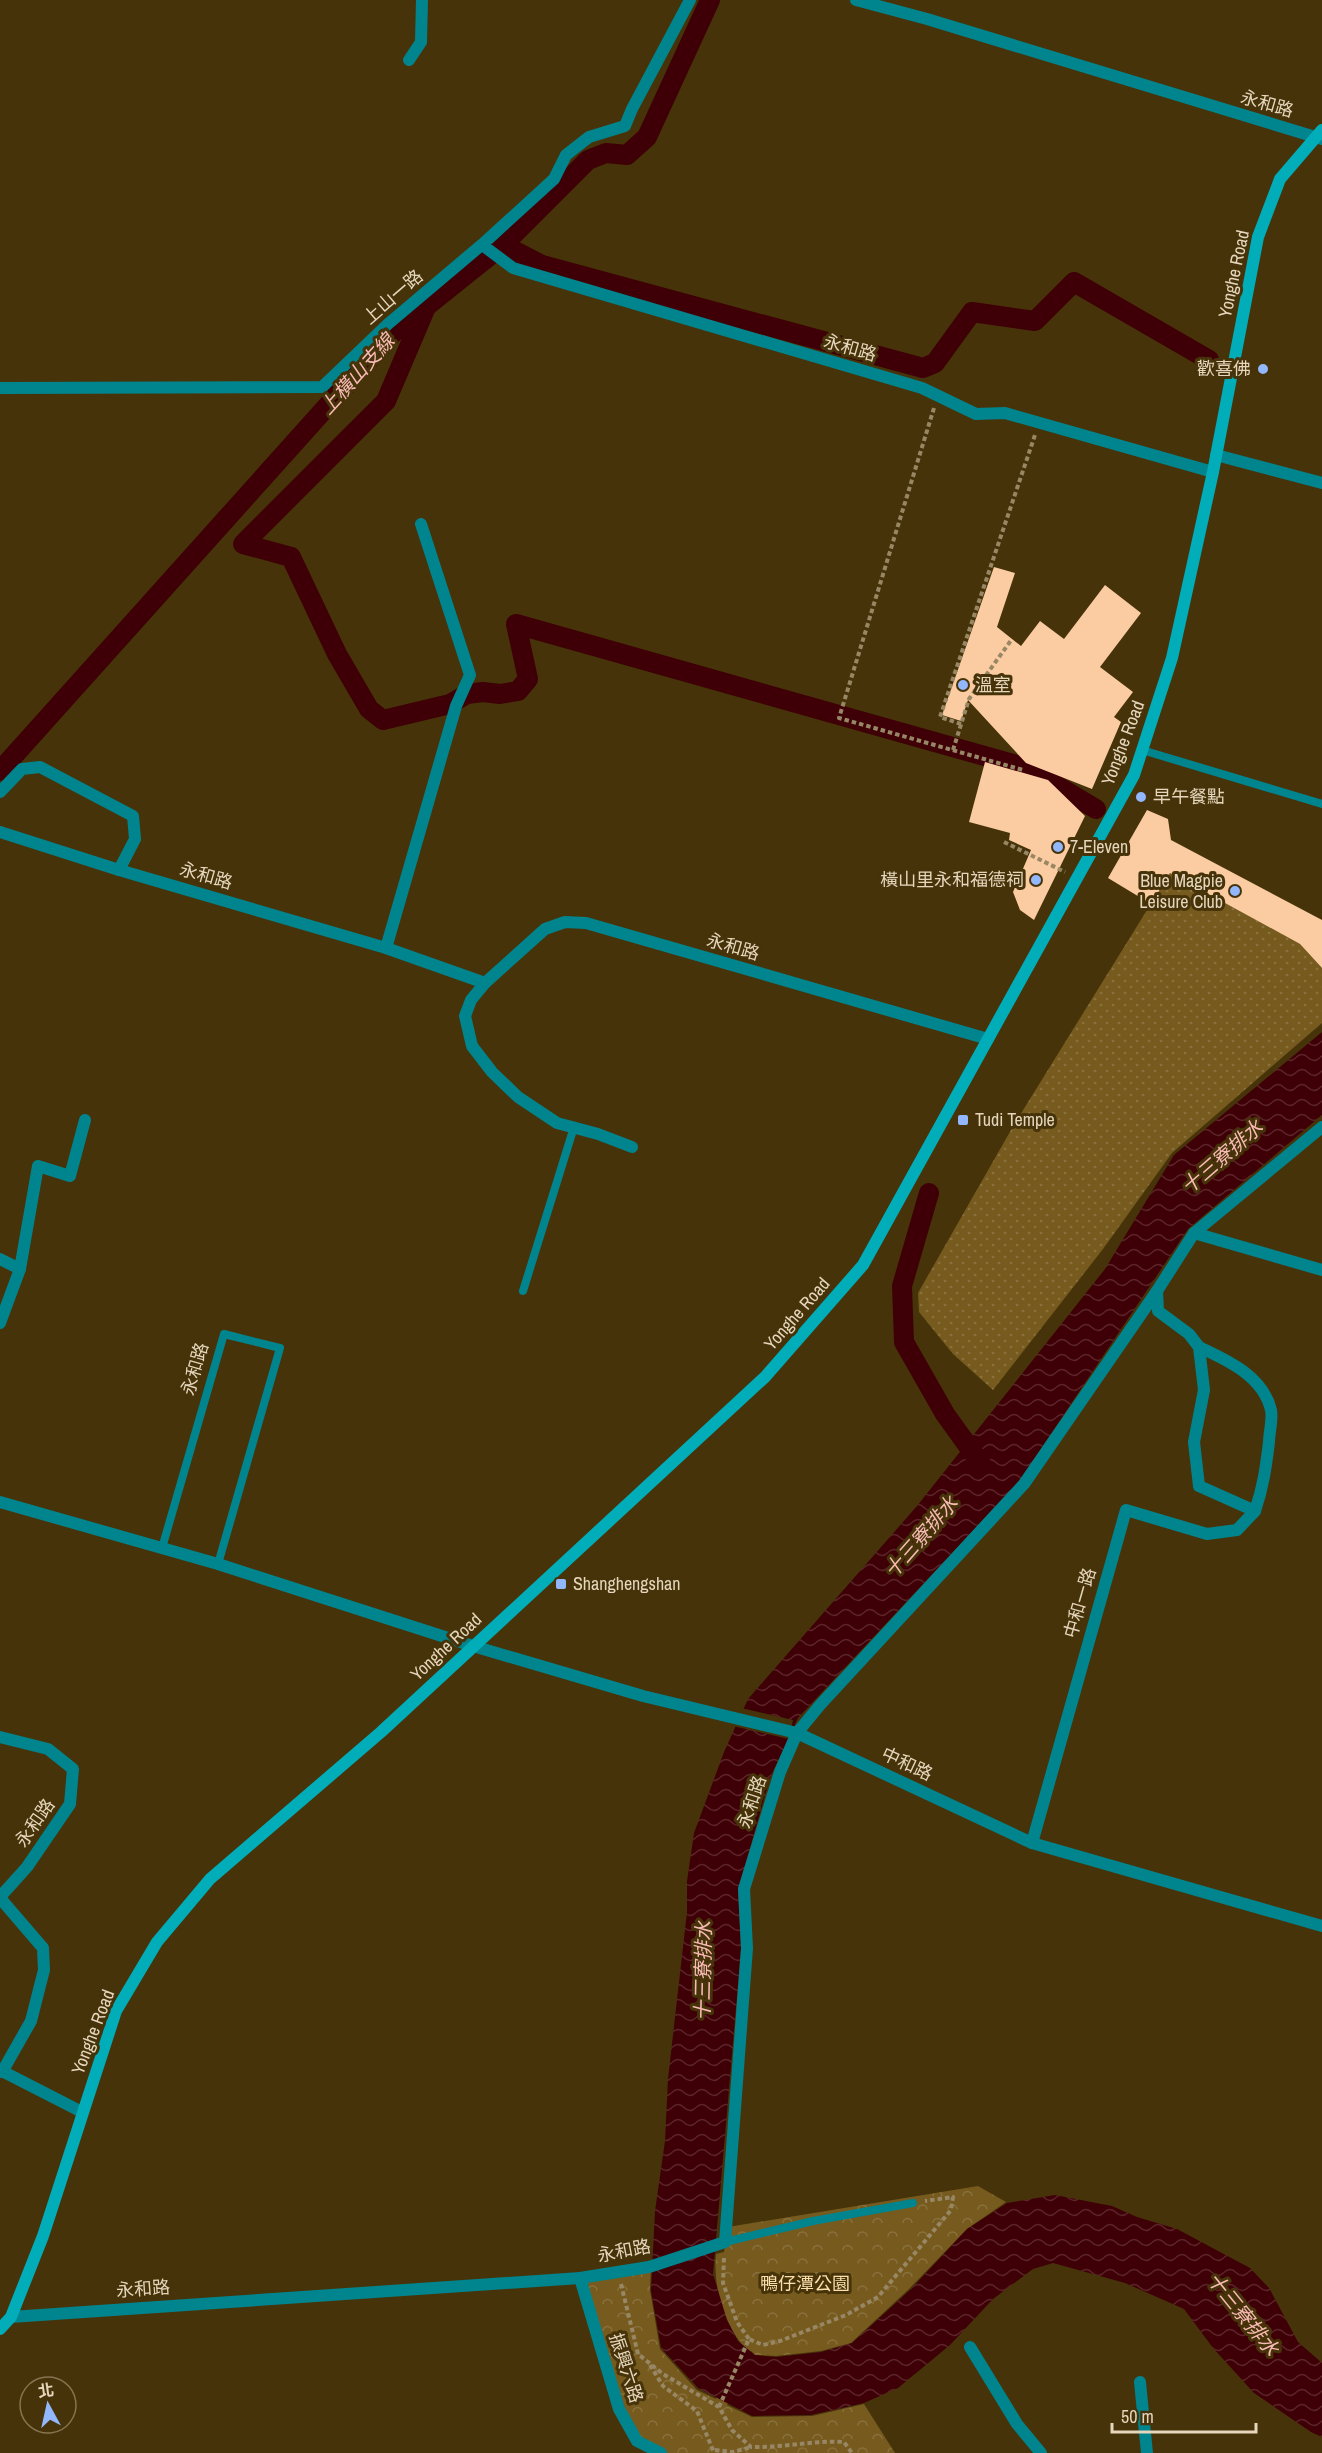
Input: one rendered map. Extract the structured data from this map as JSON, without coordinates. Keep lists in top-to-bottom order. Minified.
{"streets":{"main road":["Yonghe Road"],"street":["永和路","上山一路","中和一路","中和路","振興六路"]},"crossings":[["永和路","Yonghe Road"],["永和路","上山一路"],["永和路","中和路"],["永和路","振興六路"],["Yonghe Road","中和路"],["中和一路","中和路"]],"water":["上橫山支線","十三寮排水"],"parks":["鴨仔潭公園"],"places":{"other":["歡喜佛","溫室","早午餐點","7-Eleven","橫山里永和福德祠","Blue Magpie Leisure Club"],"transit":["Tudi Temple","Shanghengshan"]},"scale_bar":"50 m","north":"top"}
